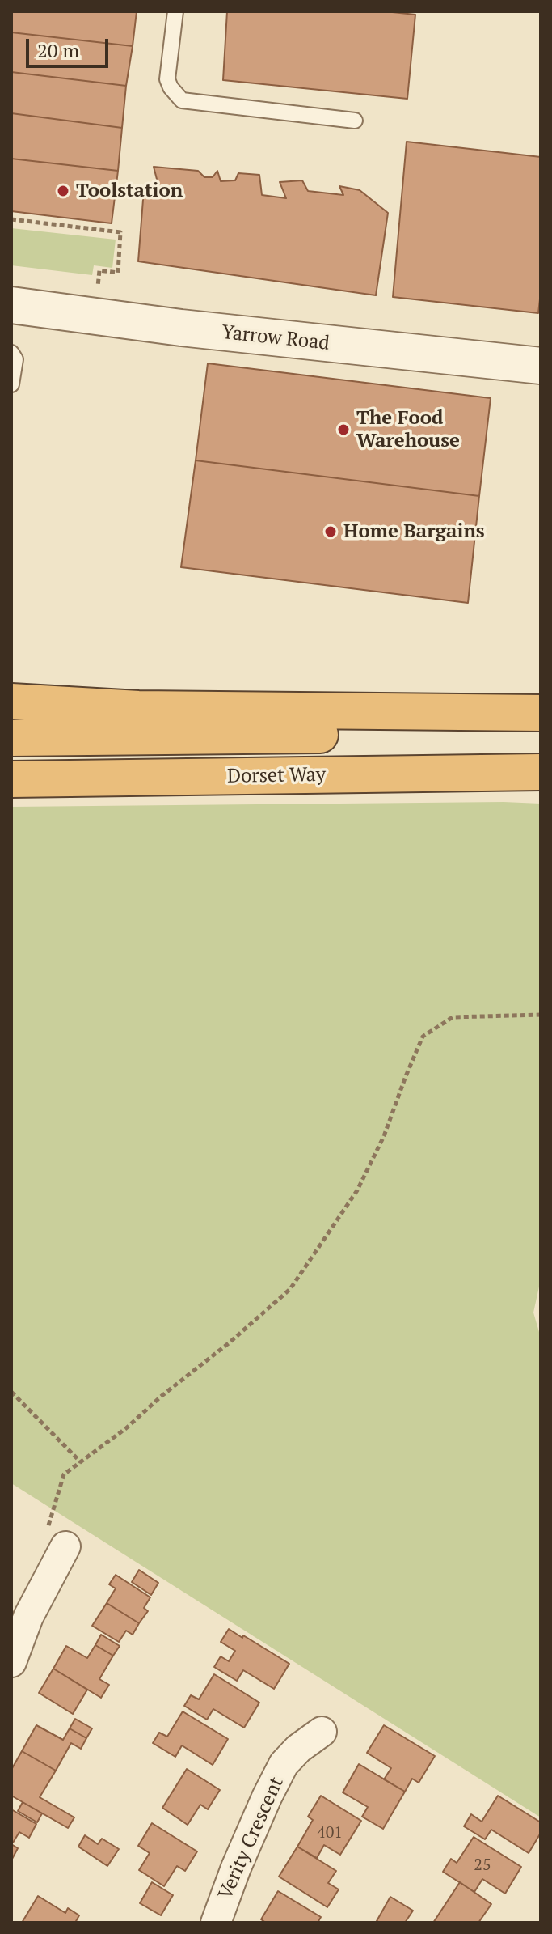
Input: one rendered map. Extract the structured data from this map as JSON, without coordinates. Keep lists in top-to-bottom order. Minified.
{"streets":{"highway":["Dorset Way"],"street":["Yarrow Road","Verity Crescent"]},"places":["Toolstation","The Food Warehouse","Home Bargains"],"house_numbers":["401","25"],"scale_bar":"20 m"}
